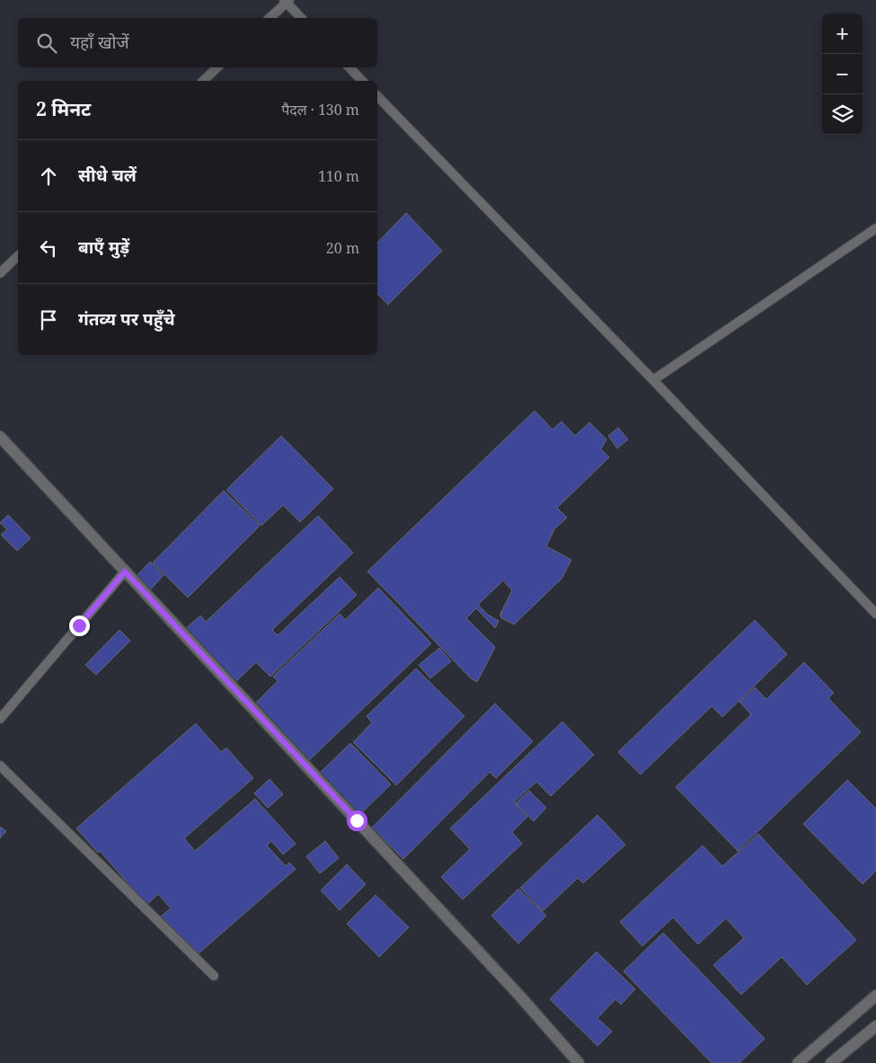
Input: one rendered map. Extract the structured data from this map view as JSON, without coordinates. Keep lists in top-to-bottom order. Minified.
{"page":{"map_buttons":["+","−"],"search":"यहाँ खोजें","heading":["2 मिनट","पैदल · 130 m"],"list":[["सीधे चलें","110 m"],["बाएँ मुड़ें","20 m"],"गंतव्य पर पहुँचे"]}}
